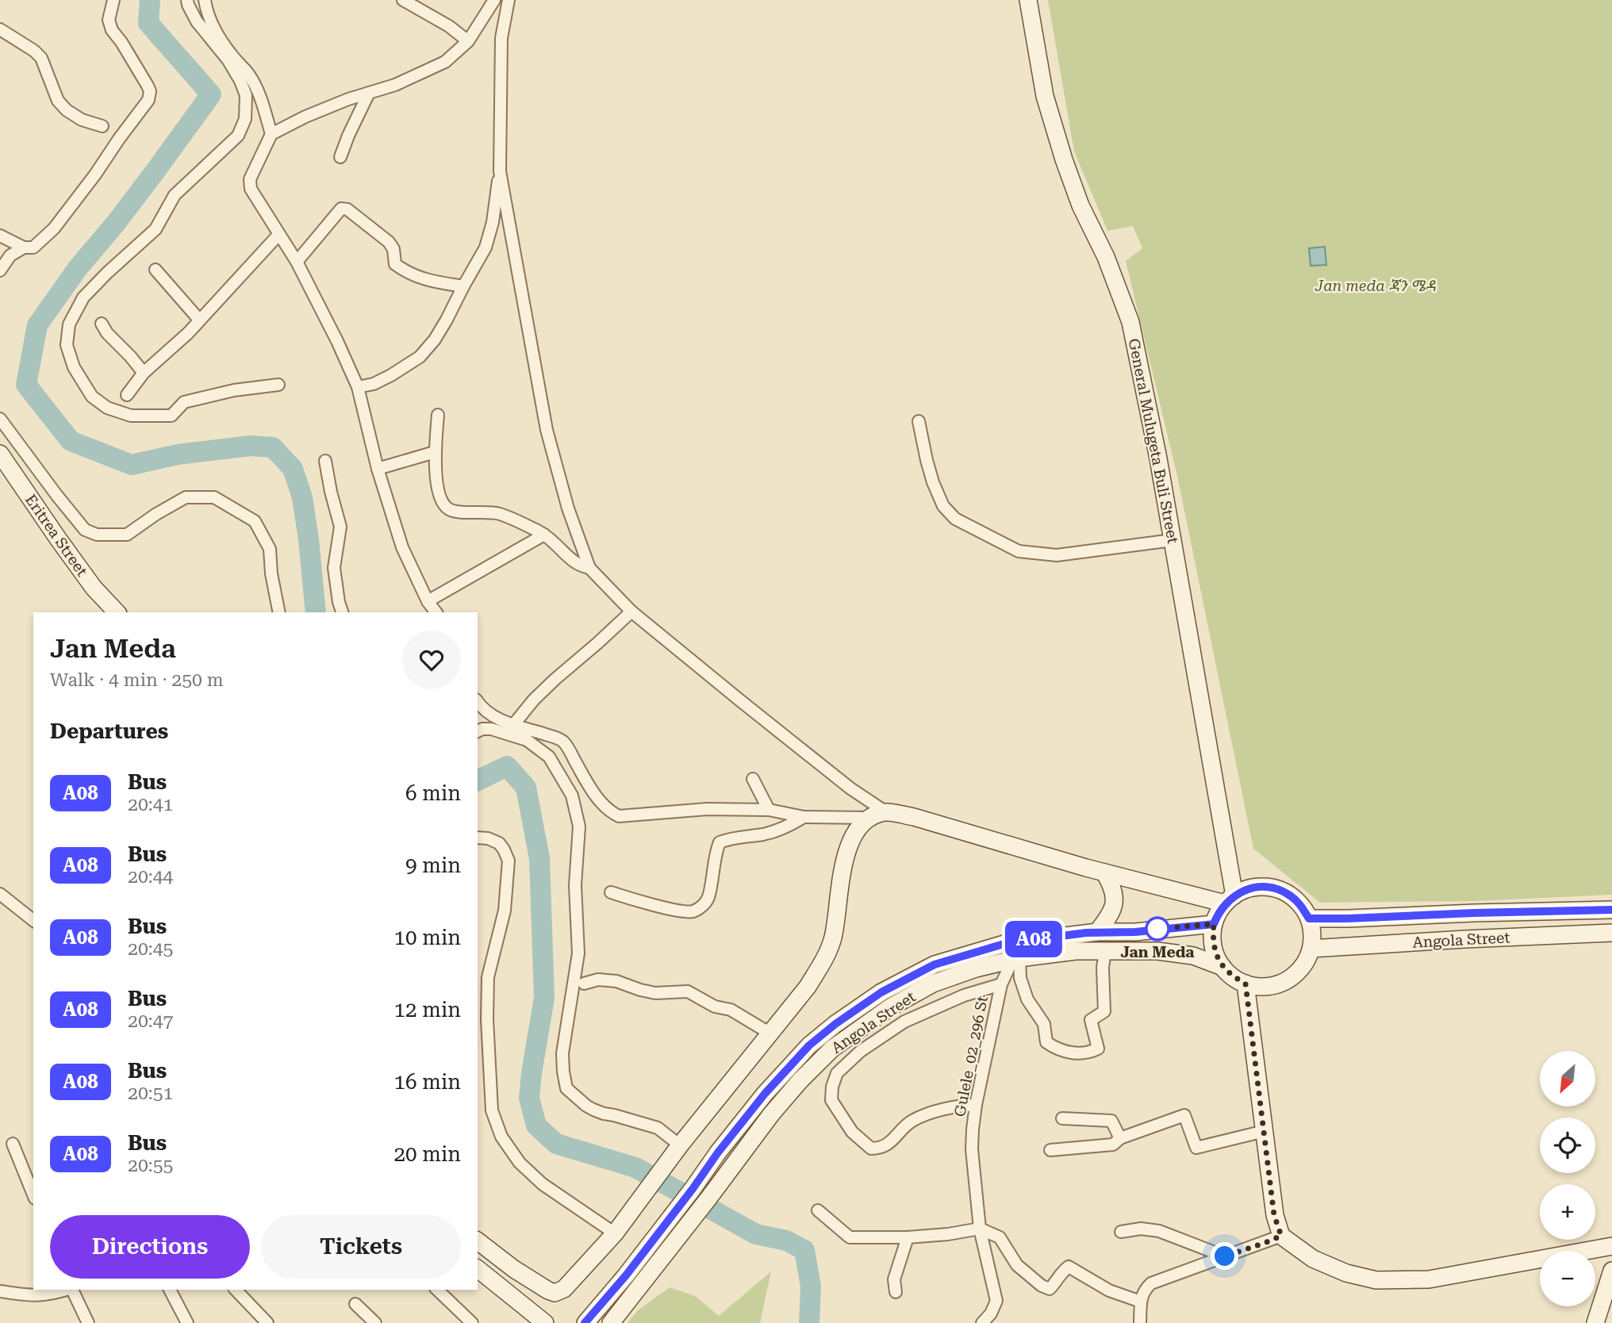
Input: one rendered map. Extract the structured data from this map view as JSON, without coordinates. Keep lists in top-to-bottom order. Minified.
{"streets":{"main road":["General Mulugeta Buli Street","Eritrea Street","Angola Street"],"street":["Gulele_02_296 St"]},"crossings":[["General Mulugeta Buli Street","Angola Street"],["Angola Street","Gulele_02_296 St"]],"parks":["Jan meda ጃን ሜዳ"],"places":["Jan Meda"],"lines":["bus line A08"],"north":"bottom left","page":{"on_map":"A08","heading":[["Jan Meda","Walk · 4 min · 250 m"],"Departures"],"list":[{"mark":"A08","name":"Bus","note":"20:41","value":"6 min"},{"mark":"A08","name":"Bus","note":"20:44","value":"9 min"},{"mark":"A08","name":"Bus","note":"20:45","value":"10 min"},{"mark":"A08","name":"Bus","note":"20:47","value":"12 min"},{"mark":"A08","name":"Bus","note":"20:51","value":"16 min"},{"mark":"A08","name":"Bus","note":"20:55","value":"20 min"}],"map_buttons":["+","−"],"buttons":["Directions","Tickets"]}}
